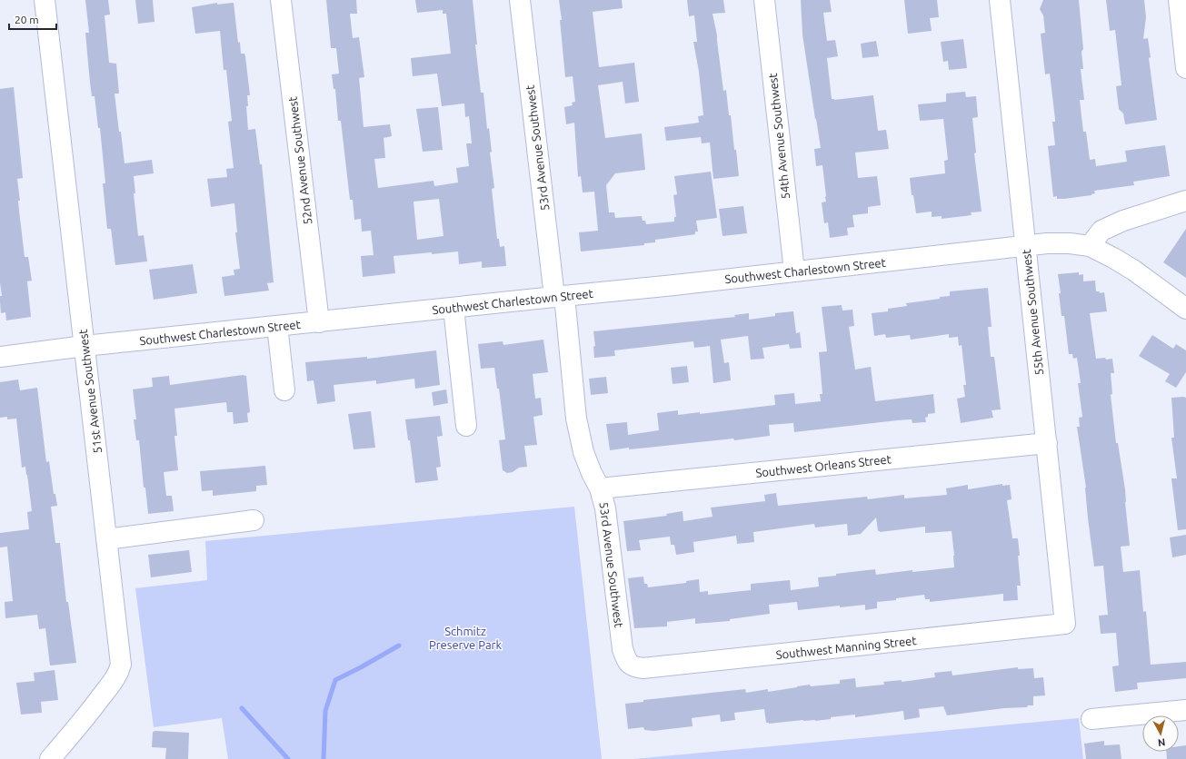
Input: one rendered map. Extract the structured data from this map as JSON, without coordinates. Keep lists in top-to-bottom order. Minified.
{"streets":{"street":["54th Avenue Southwest","53rd Avenue Southwest","52nd Avenue Southwest","Southwest Charlestown Street","55th Avenue Southwest","51st Avenue Southwest","Southwest Orleans Street","Southwest Manning Street"]},"crossings":[["54th Avenue Southwest","Southwest Charlestown Street"],["53rd Avenue Southwest","Southwest Charlestown Street"],["53rd Avenue Southwest","Southwest Orleans Street"],["53rd Avenue Southwest","Southwest Manning Street"],["52nd Avenue Southwest","Southwest Charlestown Street"],["Southwest Charlestown Street","55th Avenue Southwest"],["Southwest Charlestown Street","51st Avenue Southwest"],["55th Avenue Southwest","Southwest Orleans Street"],["55th Avenue Southwest","Southwest Manning Street"]],"parks":["Schmitz Preserve Park"],"scale_bar":"20 m","north":"bottom"}
